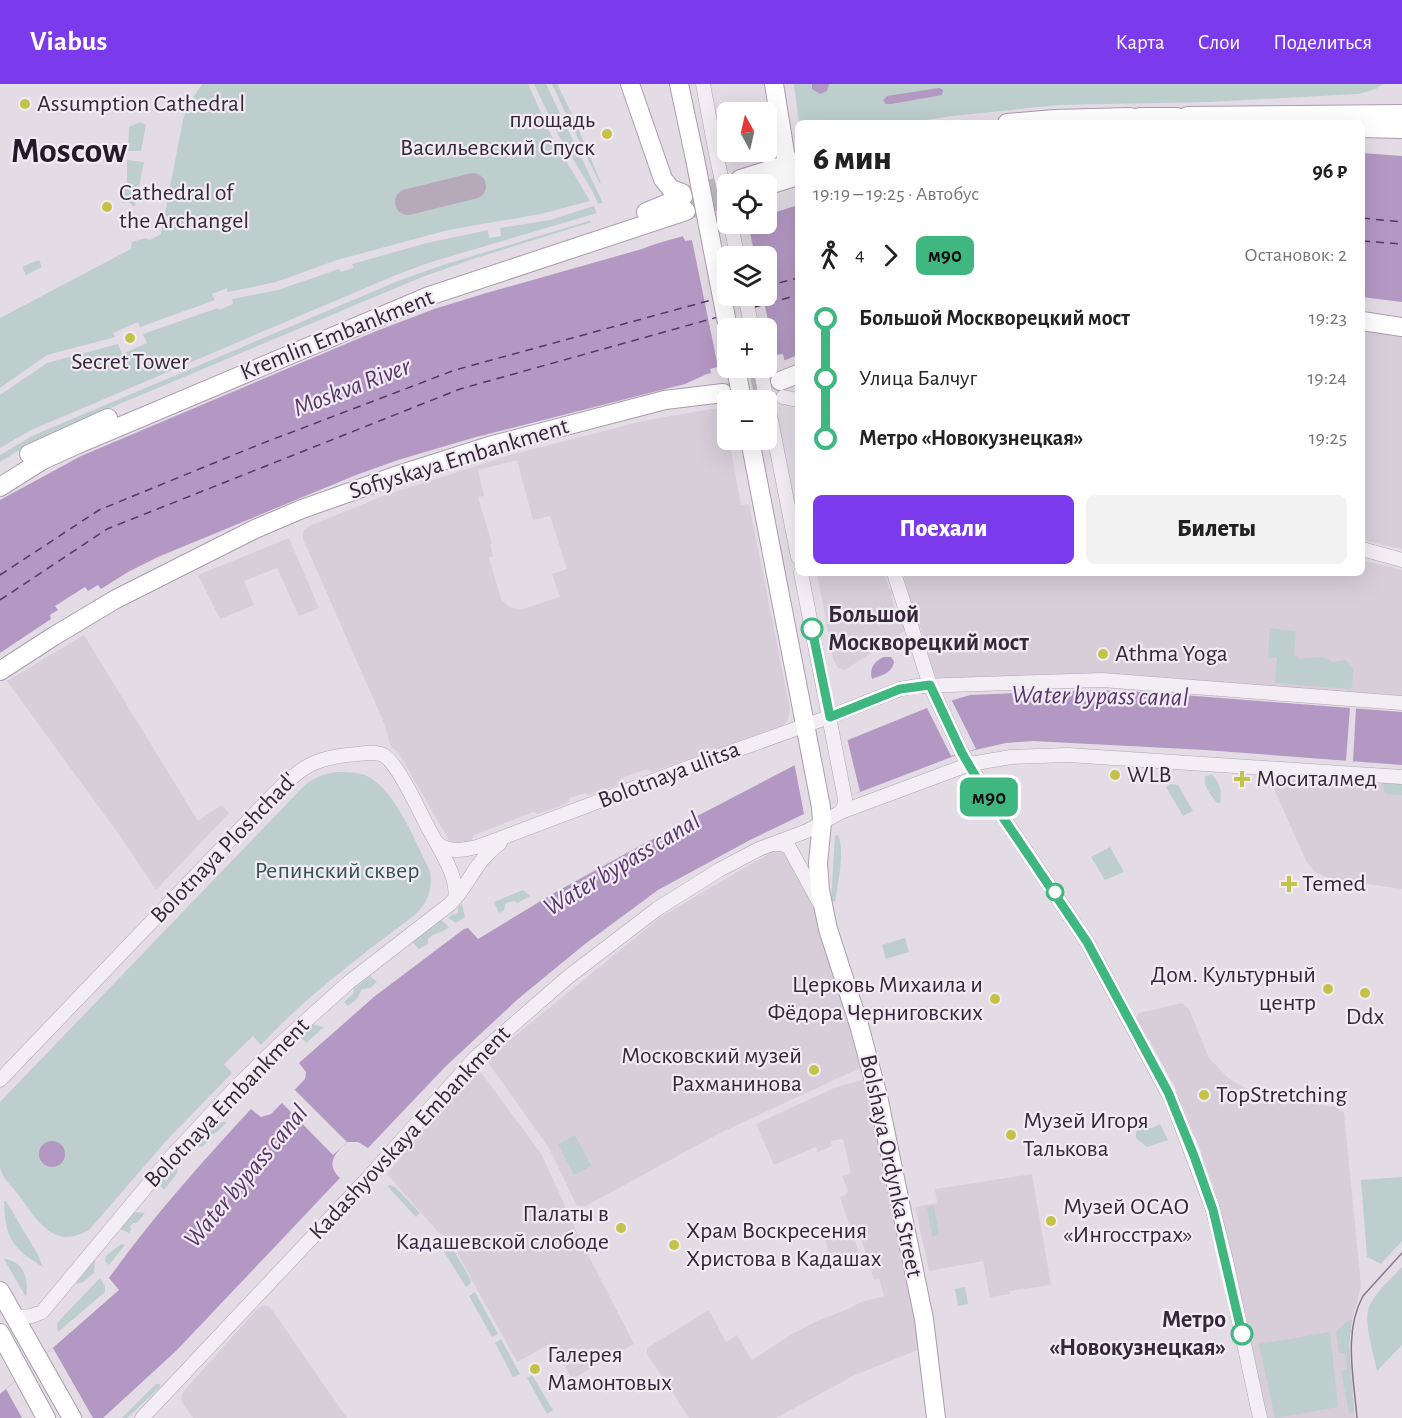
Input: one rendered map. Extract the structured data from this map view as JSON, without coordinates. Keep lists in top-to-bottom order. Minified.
{"streets":{"main road":["Kremlin Embankment","Sofiyskaya Embankment","Bolshaya Ordynka Street"],"street":["Bolotnaya ulitsa","Bolotnaya Ploshchad'","Bolotnaya Embankment","Kadashyovskaya Embankment"]},"crossings":[["Bolotnaya ulitsa","Bolotnaya Ploshchad'"],["Bolotnaya ulitsa","Bolotnaya Embankment"],["Bolotnaya ulitsa","Bolshaya Ordynka Street"],["Bolotnaya Ploshchad'","Bolotnaya Embankment"],["Kadashyovskaya Embankment","Bolshaya Ordynka Street"]],"districts":["Moscow"],"water":["Moskva River","Water bypass canal"],"parks":["Репинский сквер"],"places":{"other":["Assumption Cathedral","площадь Васильевский Спуск","Cathedral of the Archangel","Secret Tower","Большой Москворецкий мост","Athma Yoga","WLB","Дом. Культурный центр","Ddx","Церковь Михаила и Фёдора Черниговских","Московский музей Рахманинова","TopStretching","Музей Игоря Талькова","Музей ОСАО «Ингосстрах»","Палаты в Кадашевской слободе","Храм Воскресения Христова в Кадашах","Метро «Новокузнецкая»","Галерея Мамонтовых"],"health":["Моситалмед","Temed"]},"lines":["bus line м90"],"north":"top","page":{"header":"Viabus","nav":["Карта","Слои","Поделиться"],"on_map":"м90","map_buttons":["+","−"],"heading":["6 мин","19:19 – 19:25 · Автобус","96 ₽"],"legs":["4","м90","Остановок: 2"],"list":[{"name":"Большой Москворецкий мост","value":"19:23"},{"name":"Улица Балчуг","value":"19:24"},{"name":"Метро «Новокузнецкая»","value":"19:25"}],"buttons":["Поехали","Билеты"]}}
